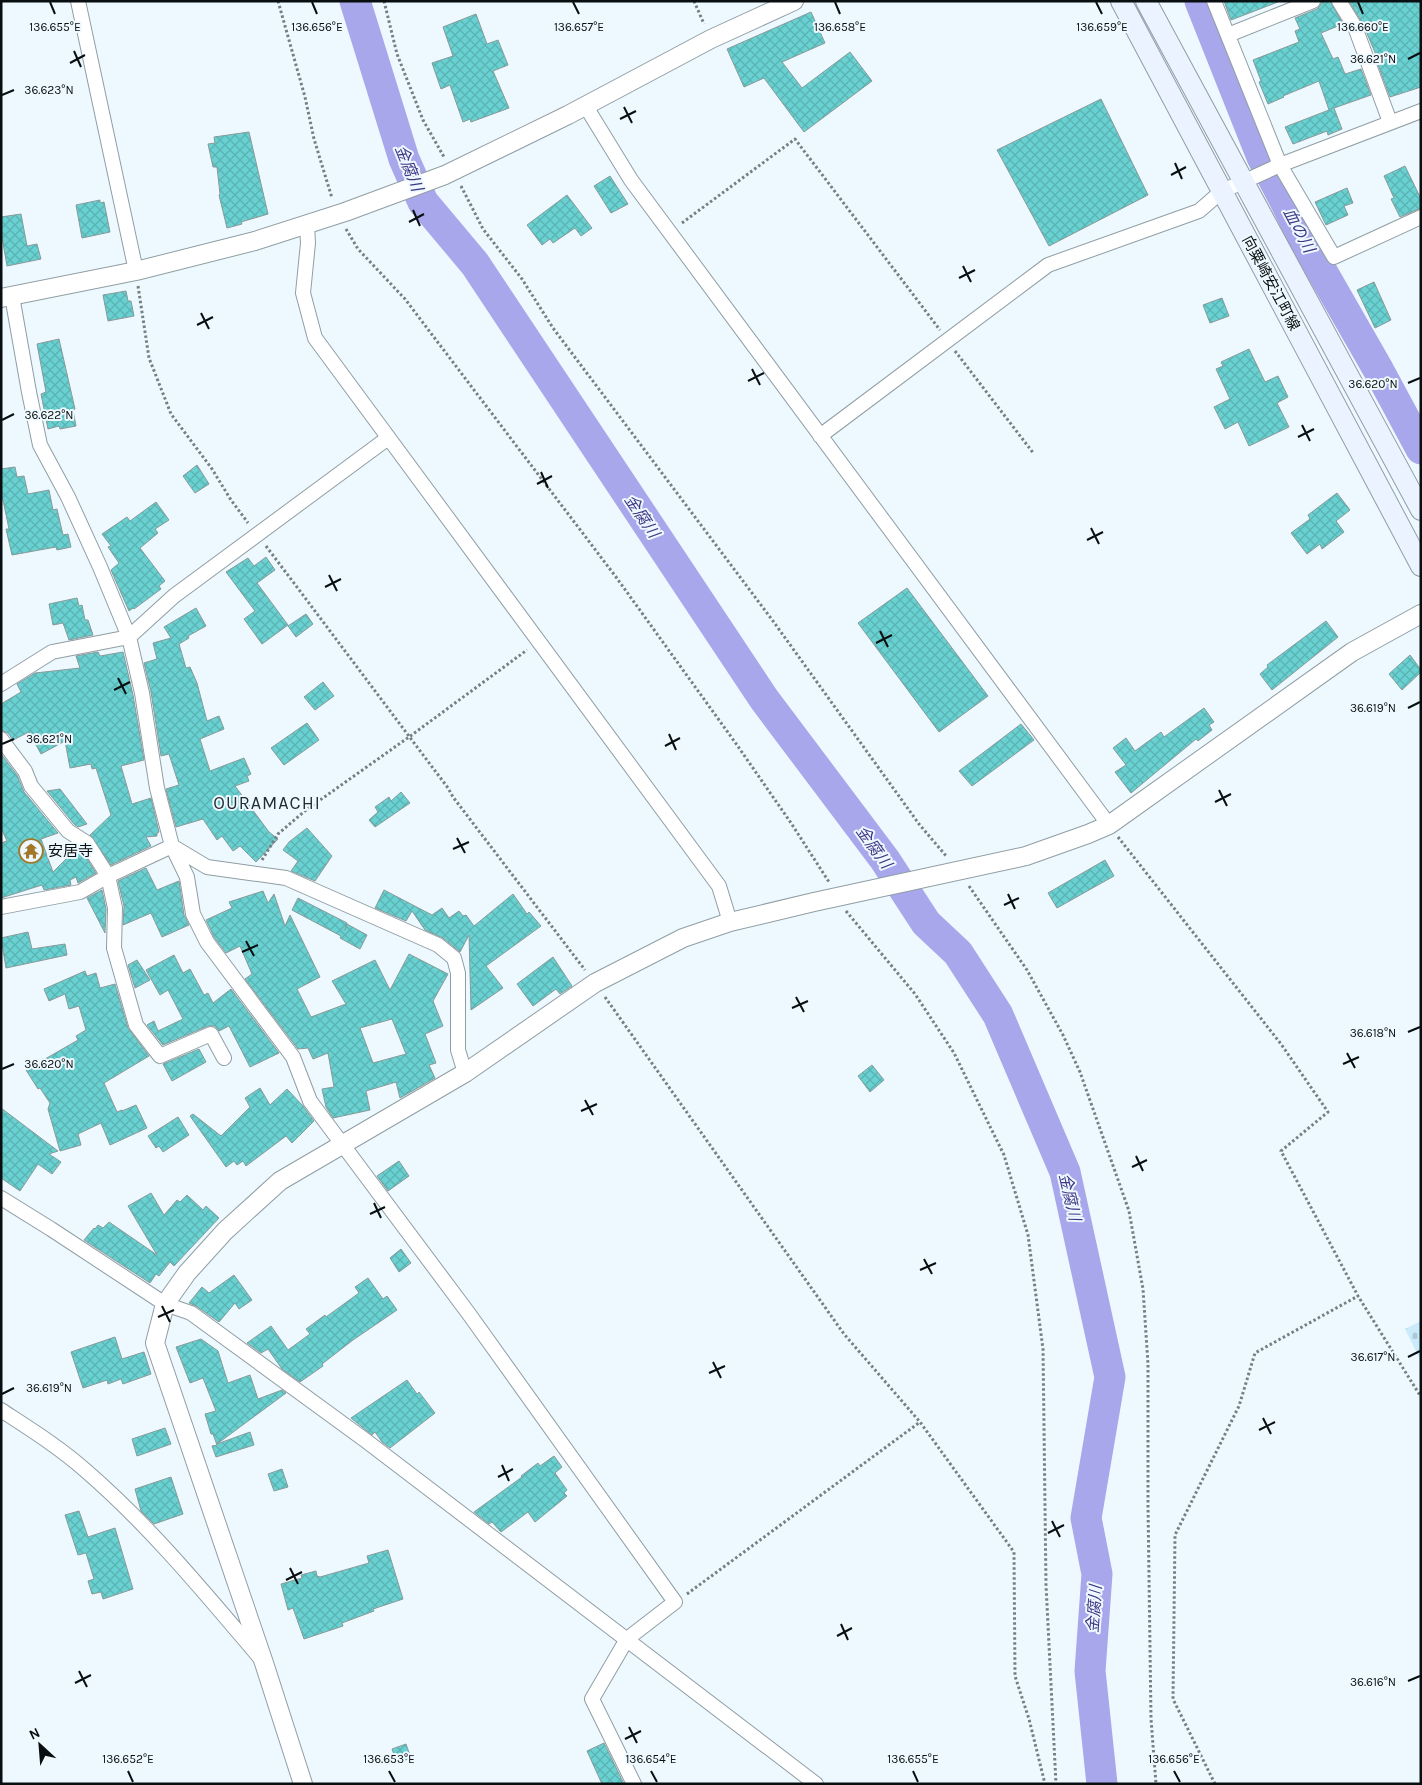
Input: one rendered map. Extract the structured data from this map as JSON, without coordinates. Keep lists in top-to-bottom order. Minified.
{"streets":{"main road":["向粟崎安江町線"]},"districts":["OURAMACHI"],"water":["金腐川","血の川"],"places":{"temple":["安居寺"]},"north":"top left","coordinates":["136.655°E","136.656°E","136.657°E","136.658°E","136.660°E","136.659°E","36.621°N","36.623°N","36.620°N","36.622°N","36.619°N","36.618°N","36.617°N","36.616°N","136.652°E","136.653°E","136.654°E"]}
